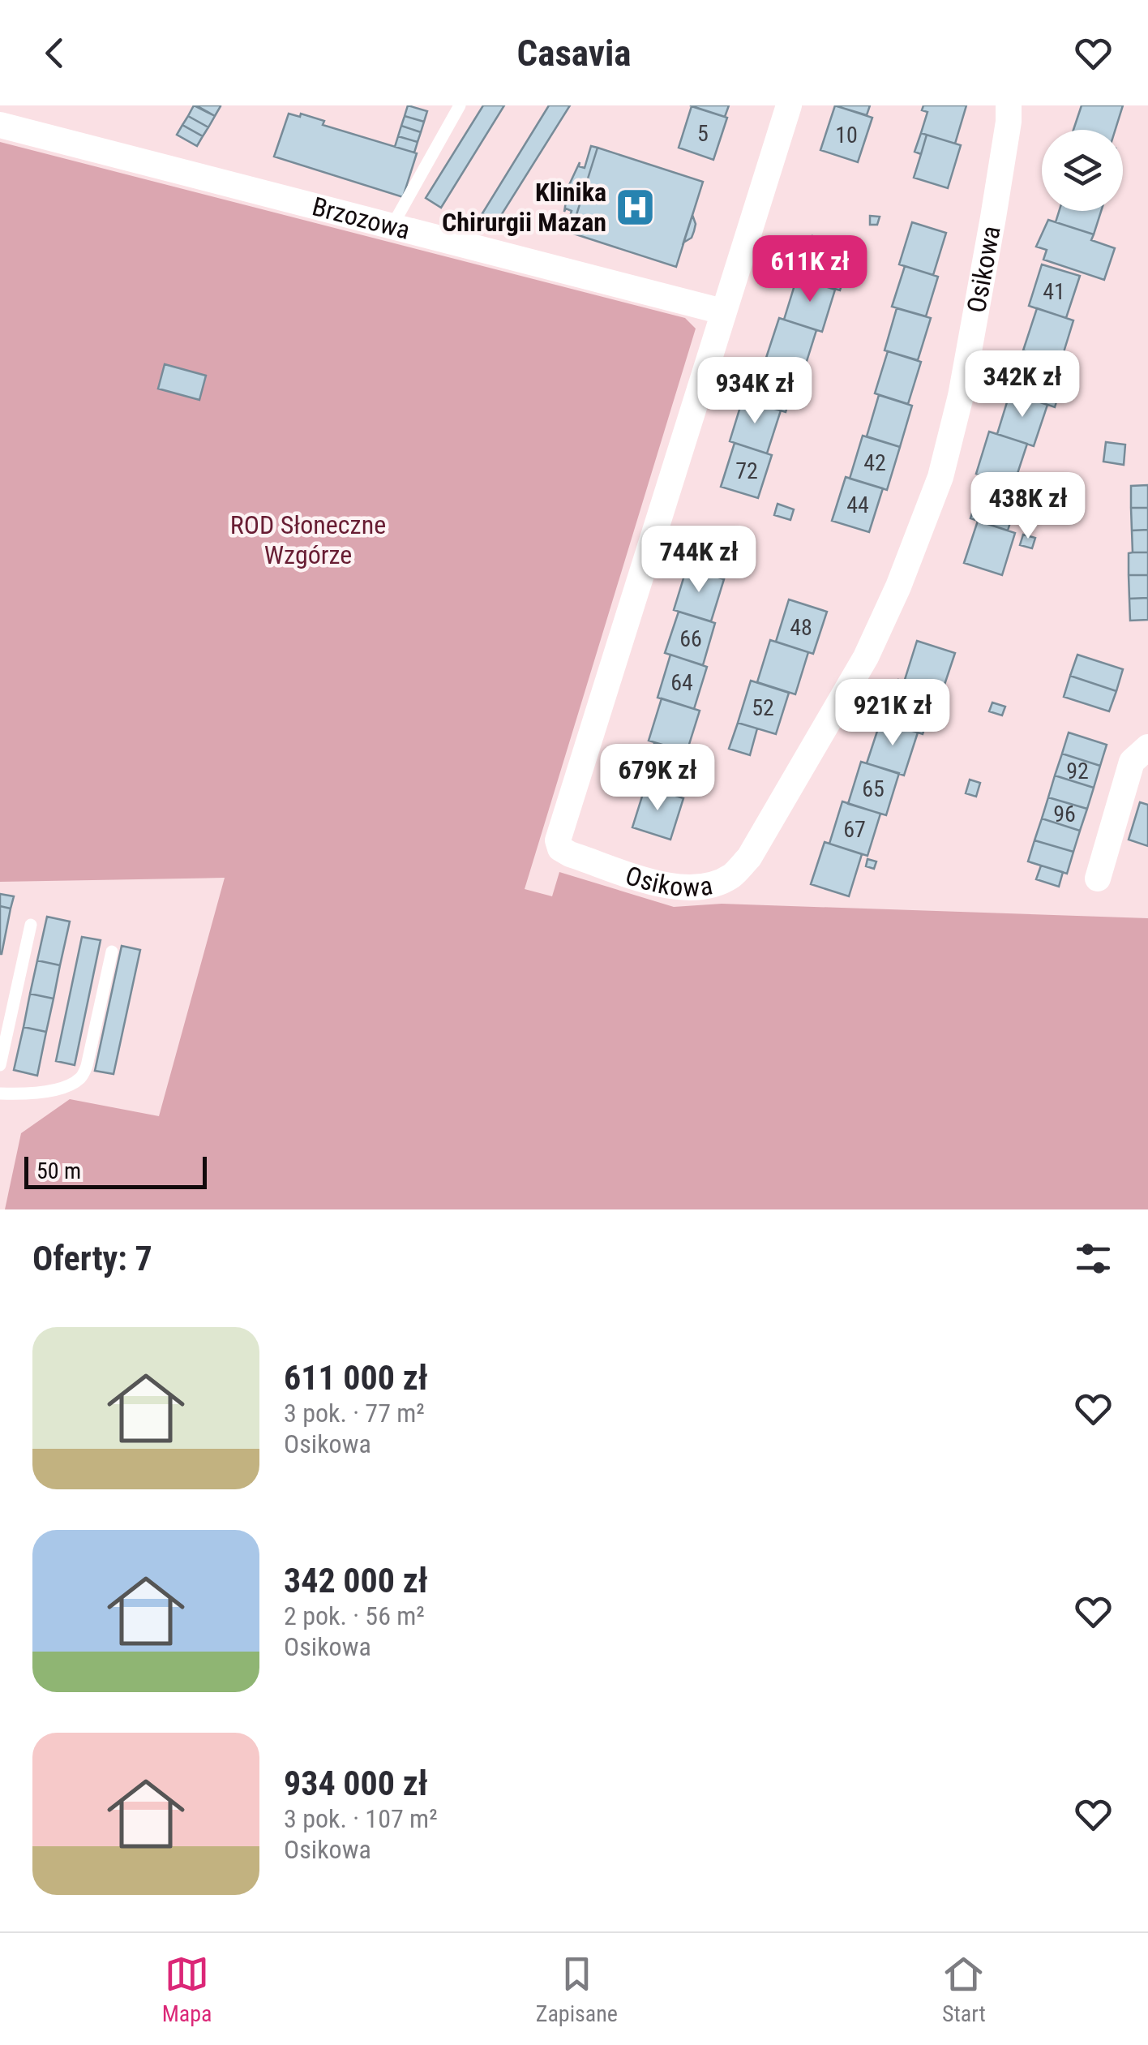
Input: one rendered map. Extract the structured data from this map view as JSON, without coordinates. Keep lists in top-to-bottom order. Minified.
{"streets":{"street":["Brzozowa","Osikowa"]},"crossings":[["Brzozowa","Osikowa"]],"parks":["ROD Słoneczne Wzgórze"],"places":{"hospital":["Klinika Chirurgii Mazan"]},"house_numbers":["5","10","41","42","72","44","48","66","64","52","92","65","96","67"],"scale_bar":"50 m","page":{"header":"Casavia","price":["611K zł","342K zł","934K zł","438K zł","744K zł","921K zł","679K zł"],"scale":"50 m","heading":"Oferty: 7","list":[{"name":"611 000 zł","note":"3 pok. · 77 m² · Osikowa"},{"name":"342 000 zł","note":"2 pok. · 56 m² · Osikowa"},{"name":"934 000 zł","note":"3 pok. · 107 m² · Osikowa"}],"tabs":["Mapa","Zapisane","Start"]}}
